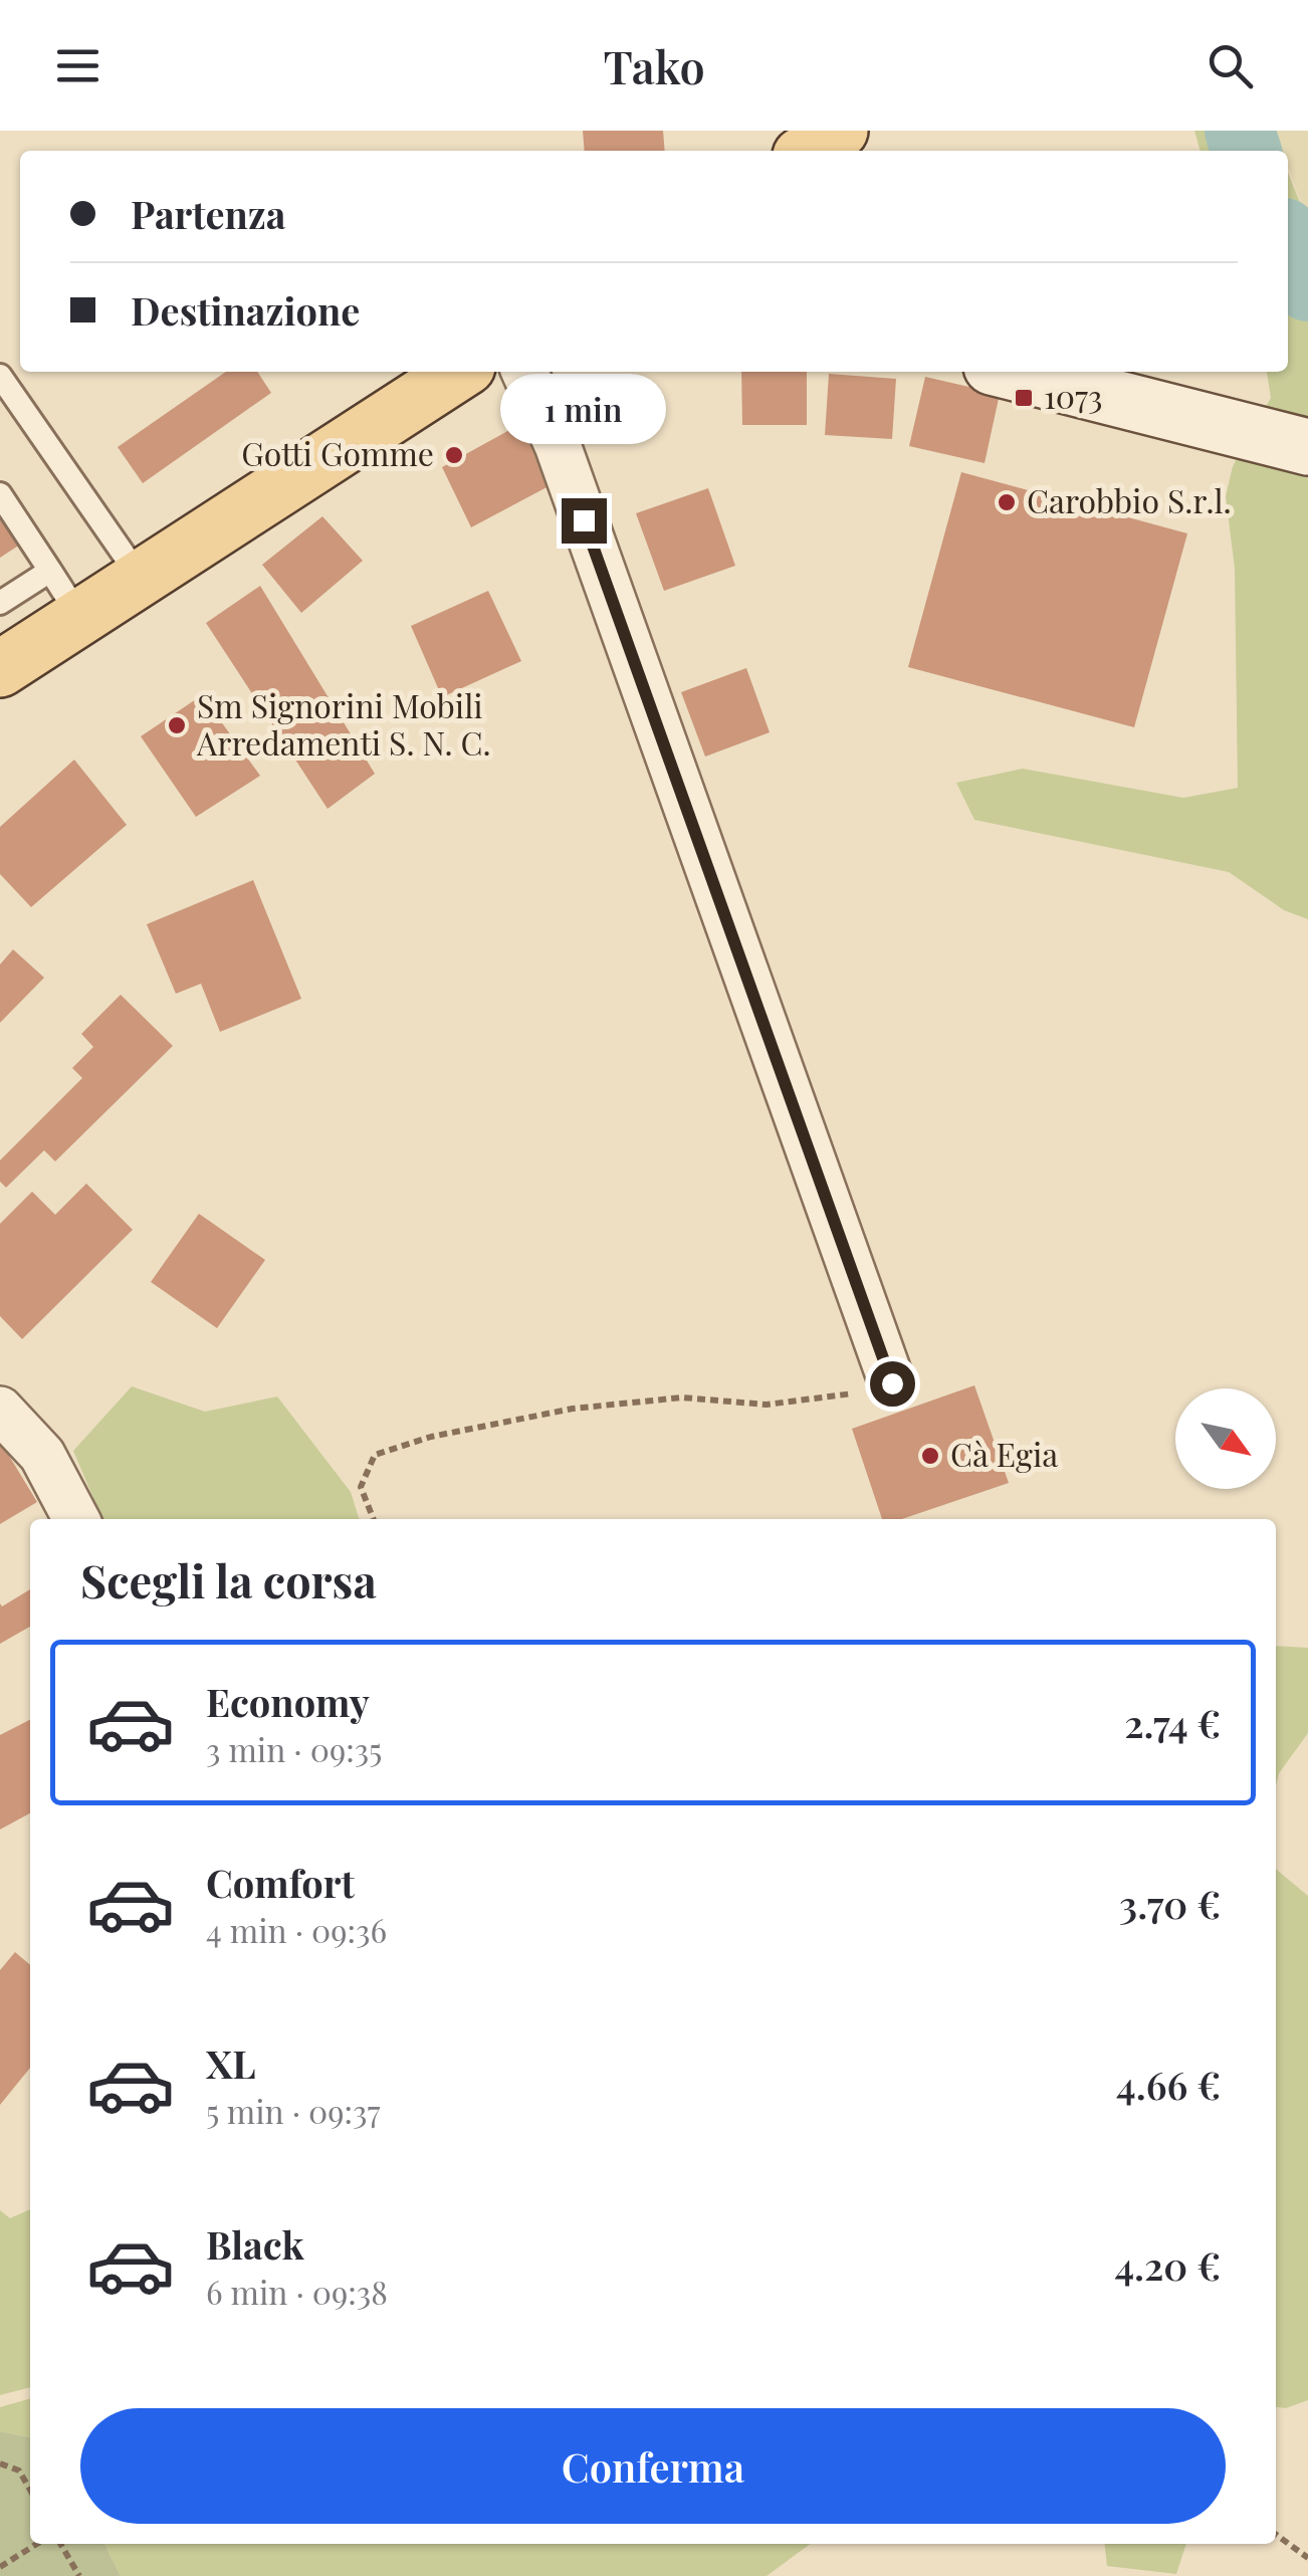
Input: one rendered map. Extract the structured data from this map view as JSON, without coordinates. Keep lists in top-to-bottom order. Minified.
{"places":{"transit":["1073"],"other":["Gotti Gomme","Carobbio S.r.l.","Sm Signorini Mobili Arredamenti S. N. C.","Cà Egia"]},"north":"bottom right","page":{"header":"Tako","banner":["Partenza","Destinazione"],"bubble":"1 min","heading":"Scegli la corsa","list":[{"name":"Economy","note":"3 min · 09:35","value":"2.74 €"},{"name":"Comfort","note":"4 min · 09:36","value":"3.70 €"},{"name":"XL","note":"5 min · 09:37","value":"4.66 €"},{"name":"Black","note":"6 min · 09:38","value":"4.20 €"}],"buttons":"Conferma"}}
